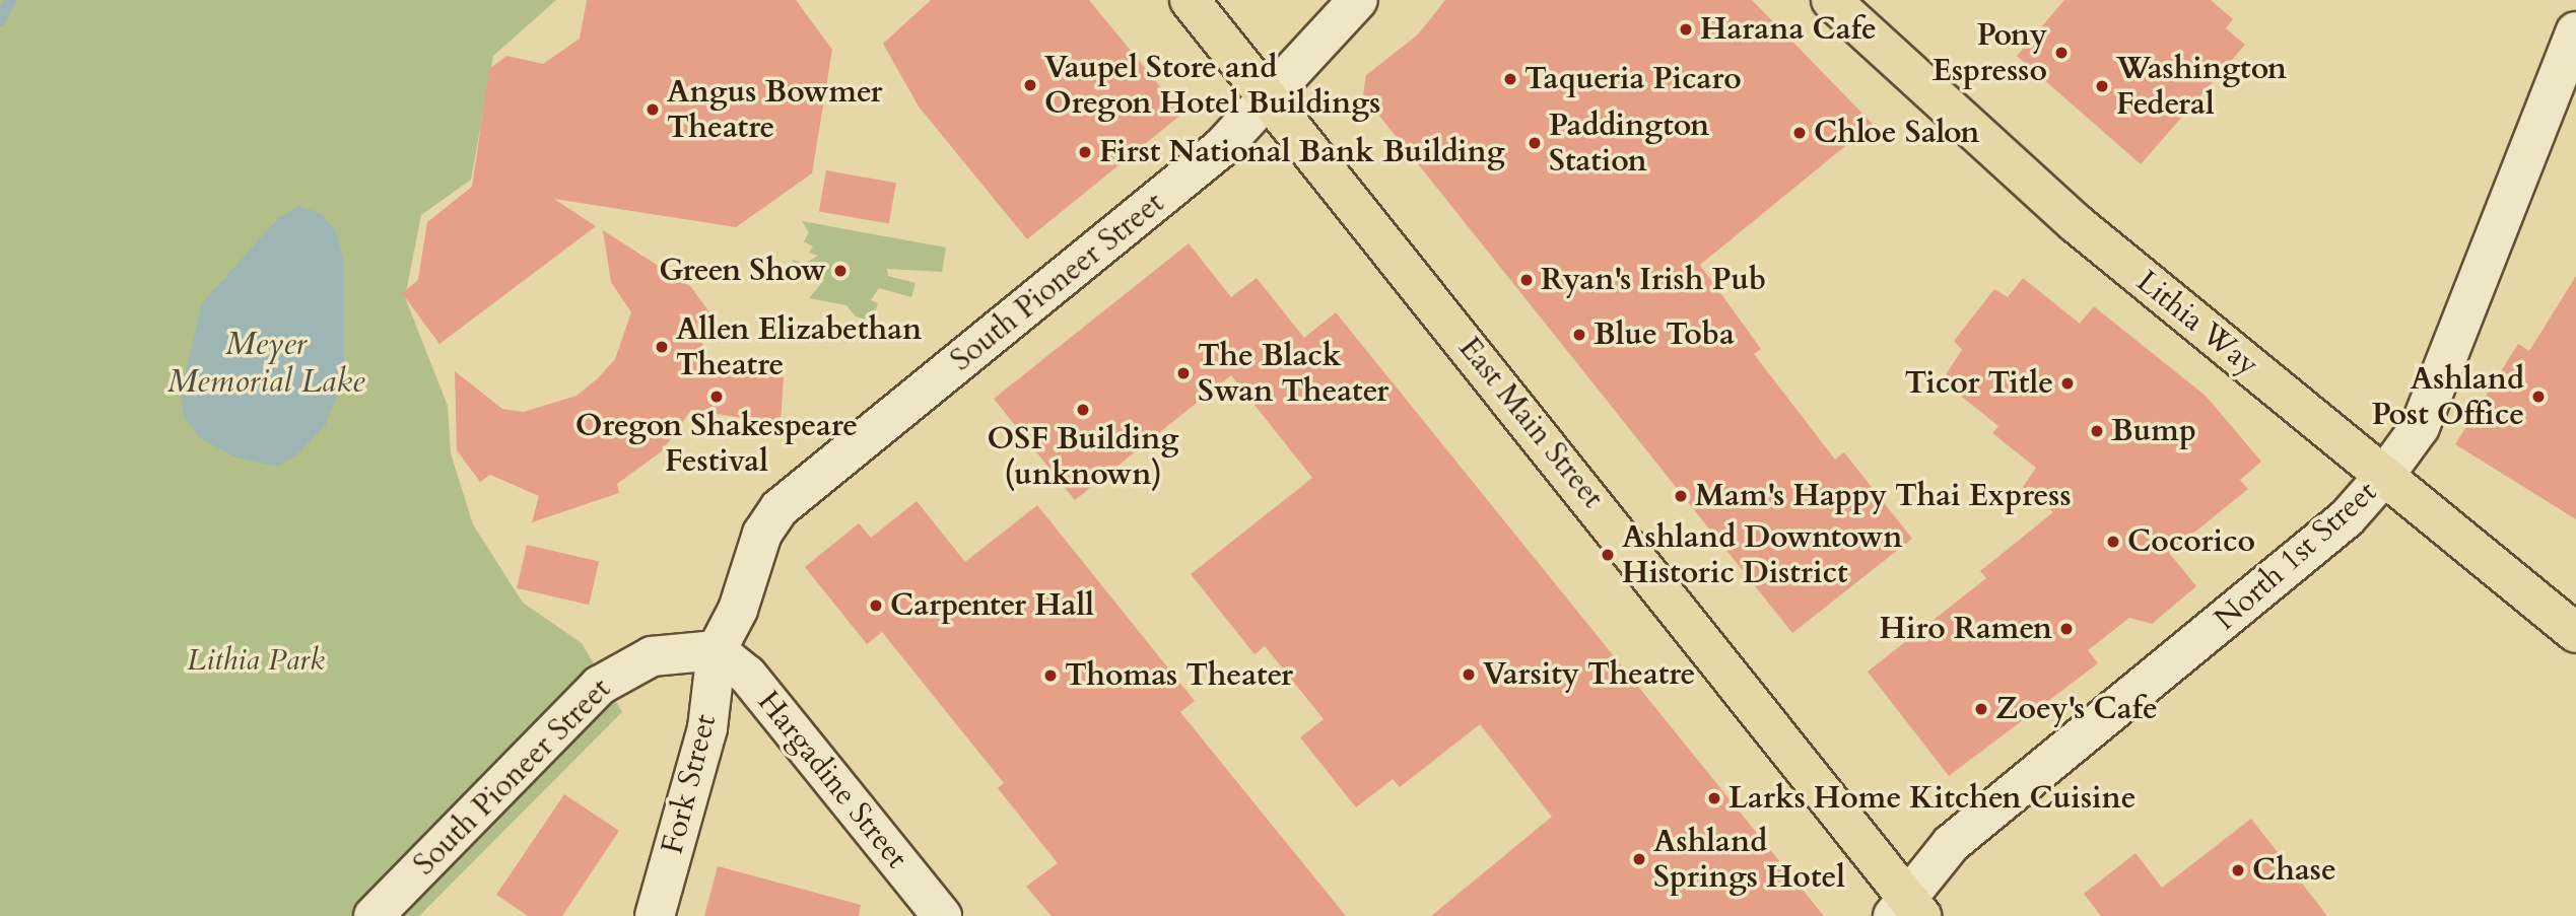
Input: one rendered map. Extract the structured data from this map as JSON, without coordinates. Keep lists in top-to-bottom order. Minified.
{"streets":{"main road":["Lithia Way","East Main Street"],"street":["South Pioneer Street","North 1st Street","Hargadine Street","Fork Street"]},"crossings":[["South Pioneer Street","East Main Street"],["South Pioneer Street","Hargadine Street"],["South Pioneer Street","Fork Street"],["Lithia Way","North 1st Street"],["East Main Street","North 1st Street"],["Hargadine Street","Fork Street"]],"water":["Meyer Memorial Lake"],"parks":["Lithia Park"],"places":["Harana Cafe","Pony Espresso","Taqueria Picaro","Vaupel Store and Oregon Hotel Buildings","Washington Federal","Angus Bowmer Theatre","Chloe Salon","Paddington Station","First National Bank Building","Green Show","Ryan's Irish Pub","Blue Toba","Allen Elizabethan Theatre","The Black Swan Theater","Ticor Title","Oregon Shakespeare Festival","Ashland Post Office","OSF Building (unknown)","Bump","Mam's Happy Thai Express","Cocorico","Ashland Downtown Historic District","Carpenter Hall","Hiro Ramen","Varsity Theatre","Thomas Theater","Zoey's Cafe","Larks Home Kitchen Cuisine","Ashland Springs Hotel","Chase"]}
